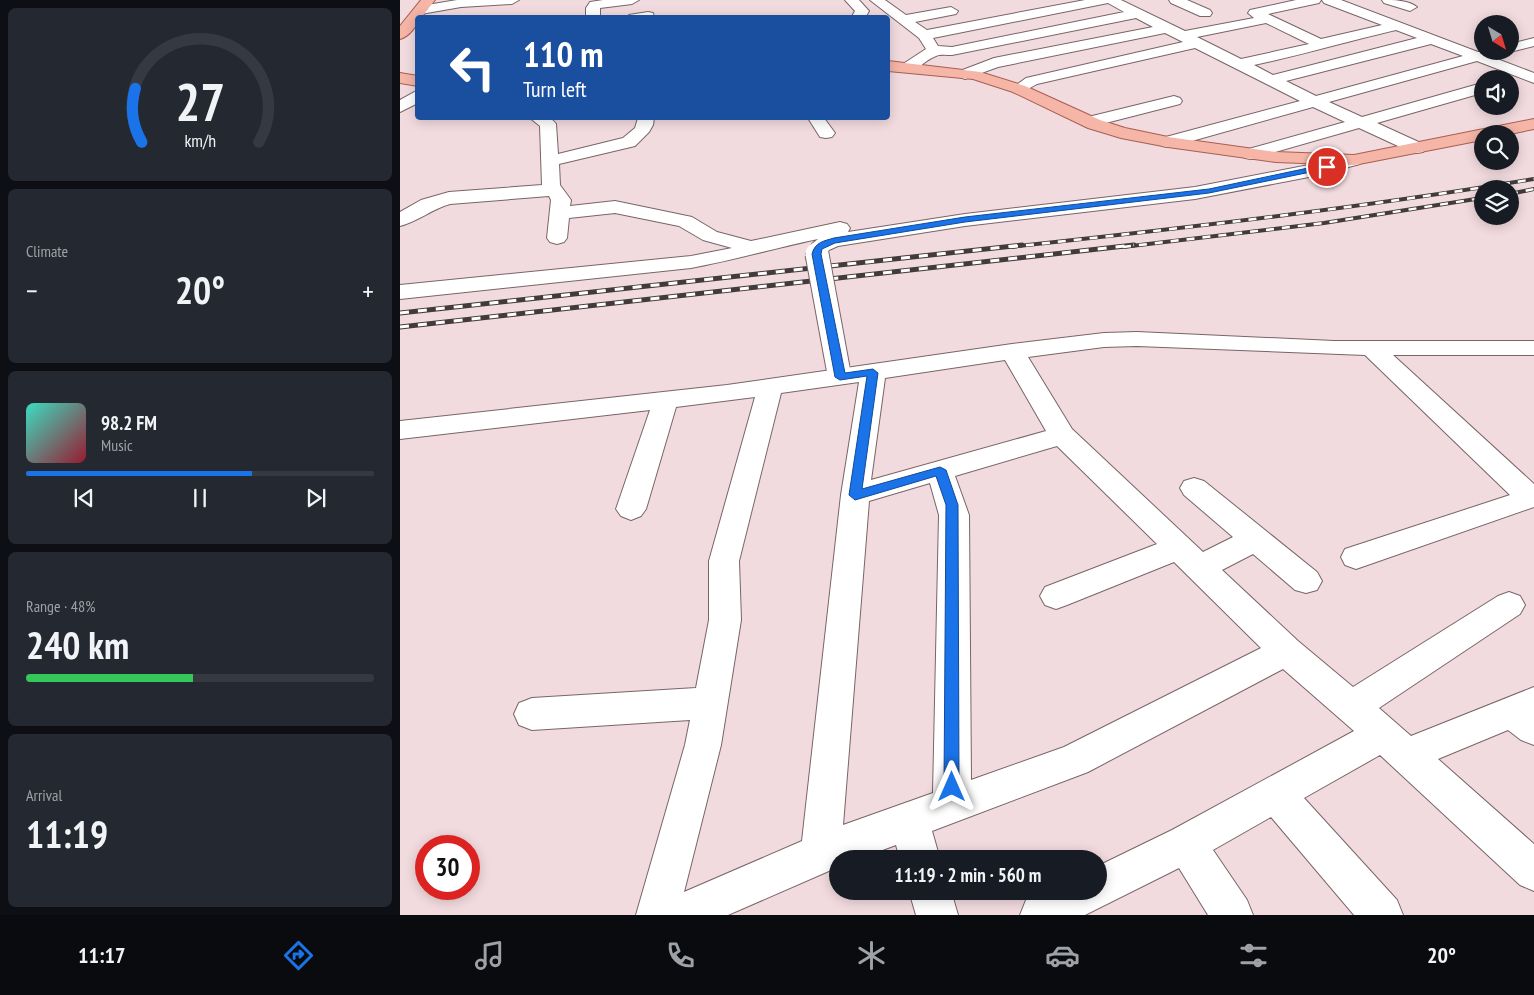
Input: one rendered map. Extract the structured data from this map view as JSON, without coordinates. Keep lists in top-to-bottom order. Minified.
{"north":"bottom right","page":{"turn":["110 m","Turn left"],"tile":["Climate",["Range · 48%","240 km"],["Arrival","11:19"]],"heat":["−","20°","+"],"song":["98.2 FM","Music"],"limit":"30","trip":"11:19 · 2 min · 560 m","tabs":["11:17","20°"],"gauge":["27","km/h"]}}
